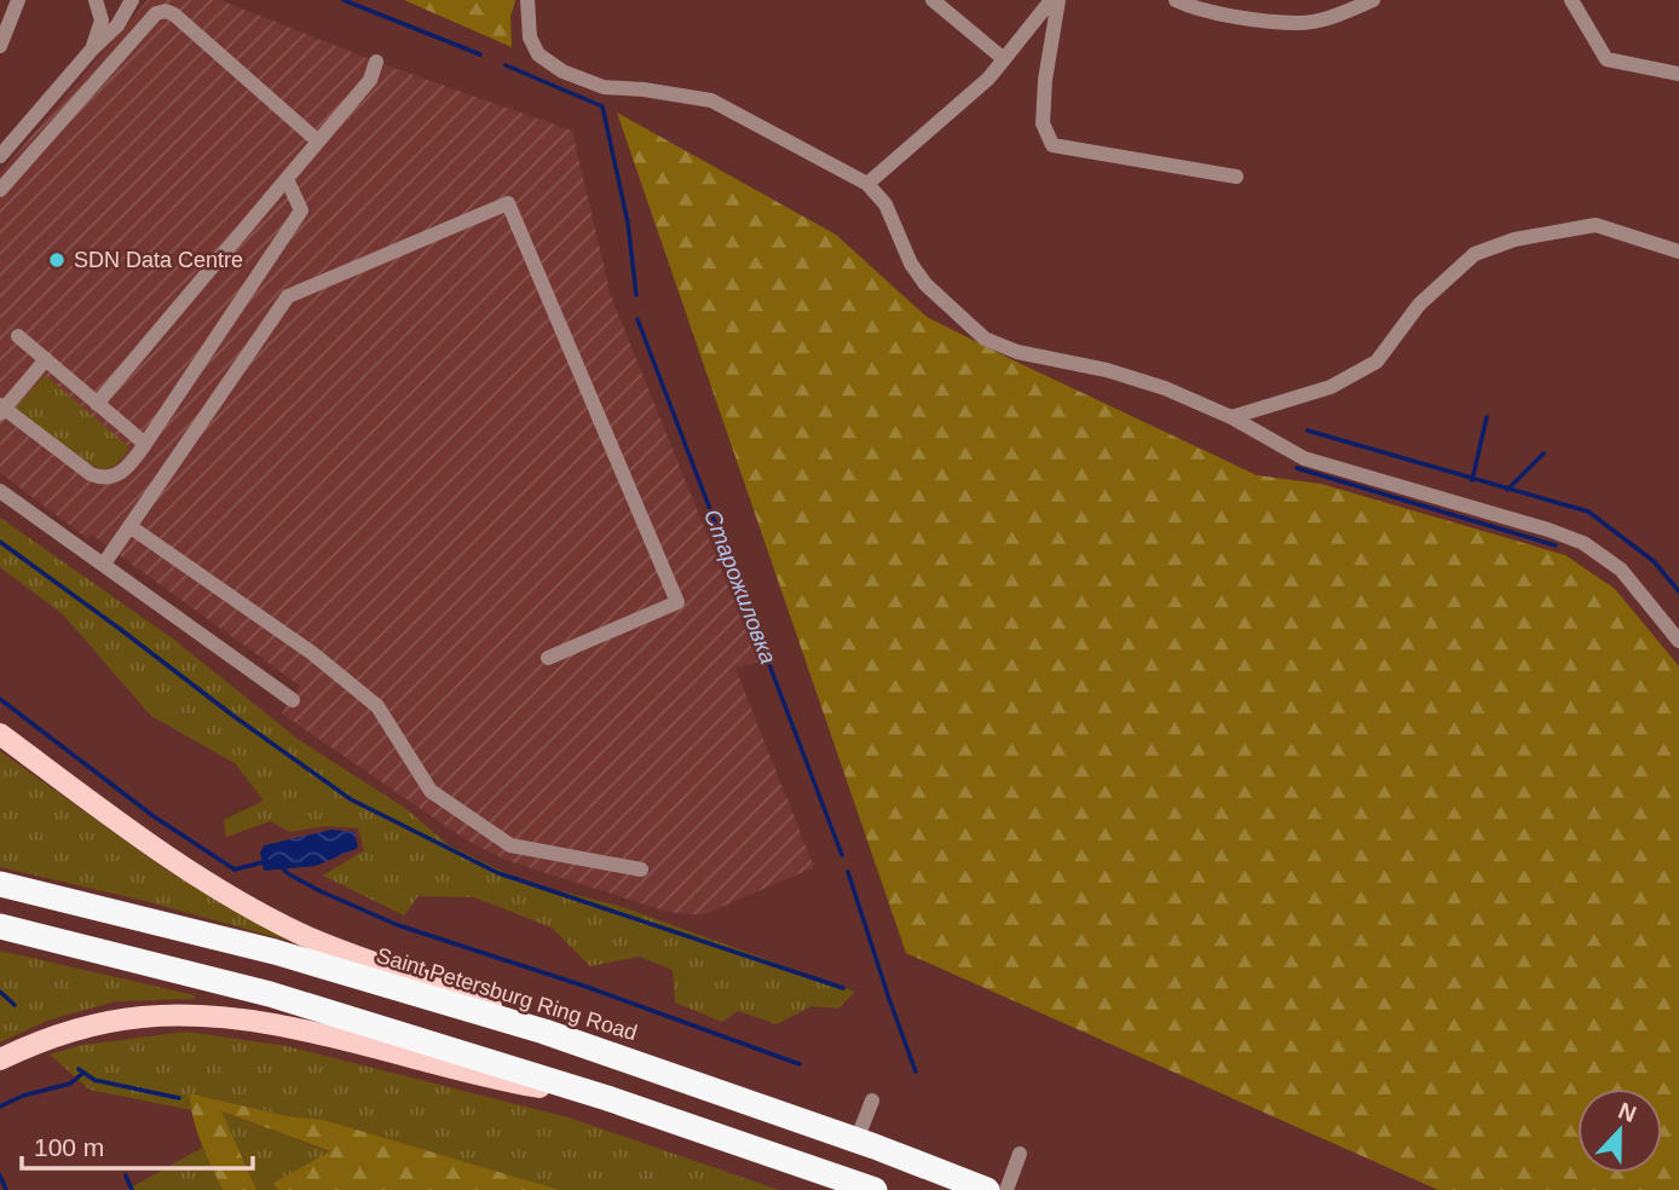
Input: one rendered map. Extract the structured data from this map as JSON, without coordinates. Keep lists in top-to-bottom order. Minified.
{"streets":{"highway":["Saint Petersburg Ring Road"]},"water":["Старожиловка"],"places":["SDN Data Centre"],"scale_bar":"100 m","north":"top"}
